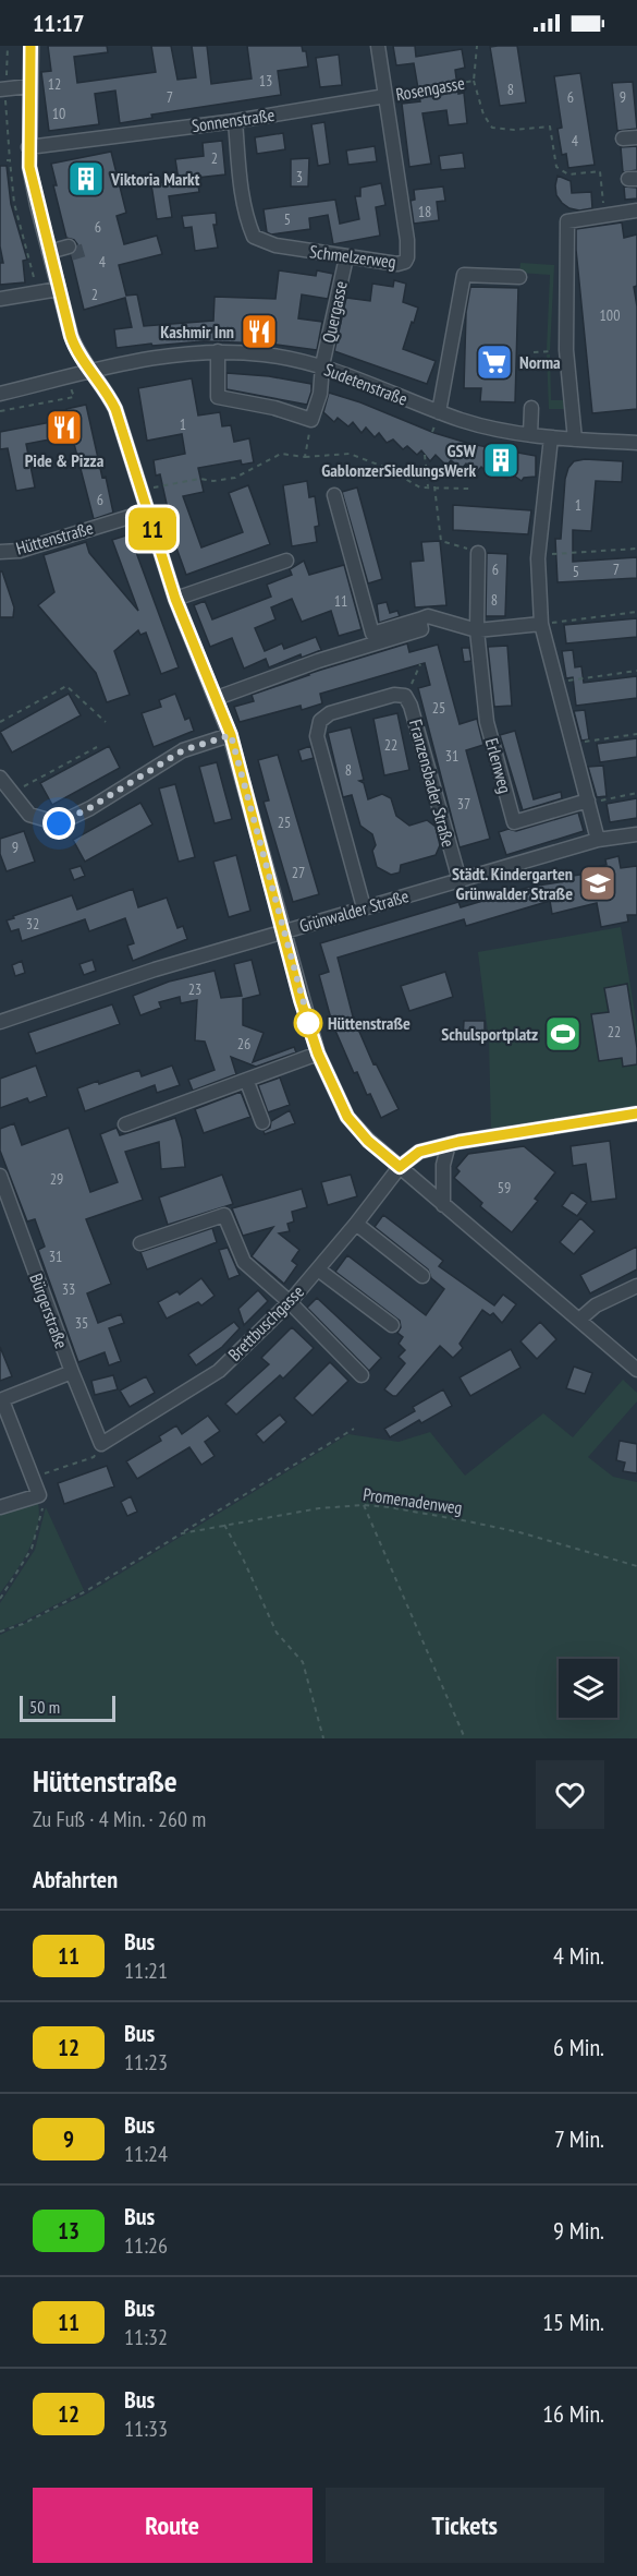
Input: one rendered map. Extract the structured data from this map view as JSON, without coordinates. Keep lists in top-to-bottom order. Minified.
{"streets":{"street":["Sonnenstraße","Schmelzerweg","Quergasse","Sudetenstraße","Hüttenstraße","Erlenweg","Franzensbader Straße","Grünwalder Straße","Bürgerstraße","Brettbuschgasse"],"path":["Rosengasse","Promenadenweg"]},"crossings":[["Rosengasse","Sonnenstraße"],["Rosengasse","Schmelzerweg"],["Sonnenstraße","Schmelzerweg"],["Schmelzerweg","Quergasse"],["Quergasse","Sudetenstraße"],["Franzensbader Straße","Grünwalder Straße"],["Bürgerstraße","Brettbuschgasse"]],"places":{"building":["Viktoria Markt","GSW GablonzerSiedlungsWerk"],"restaurant":["Kashmir Inn","Pide & Pizza"],"supermarket":["Norma"],"school or university":["Städt. Kindergarten Grünwalder Straße"],"other":["Hüttenstraße"],"sports":["Schulsportplatz"]},"lines":["bus line 11"],"house_numbers":["13","12","8","7","6","9","10","4","2","3","18","5","6","4","2","100","1","6","1","6","7","5","8","11","25","22","31","8","37","25","9","27","32","23","22","26","29","59","31","33","35"],"scale_bar":"50 m","page":{"status":"11:17","on_map":"11","scale":"50 m","heading":[["Hüttenstraße","Zu Fuß · 4 Min. · 260 m"],"Abfahrten"],"list":[{"mark":"11","name":"Bus","note":"11:21","value":"4 Min."},{"mark":"12","name":"Bus","note":"11:23","value":"6 Min."},{"mark":"9","name":"Bus","note":"11:24","value":"7 Min."},{"mark":"13","name":"Bus","note":"11:26","value":"9 Min."},{"mark":"11","name":"Bus","note":"11:32","value":"15 Min."},{"mark":"12","name":"Bus","note":"11:33","value":"16 Min."}],"buttons":["Route","Tickets"]}}
